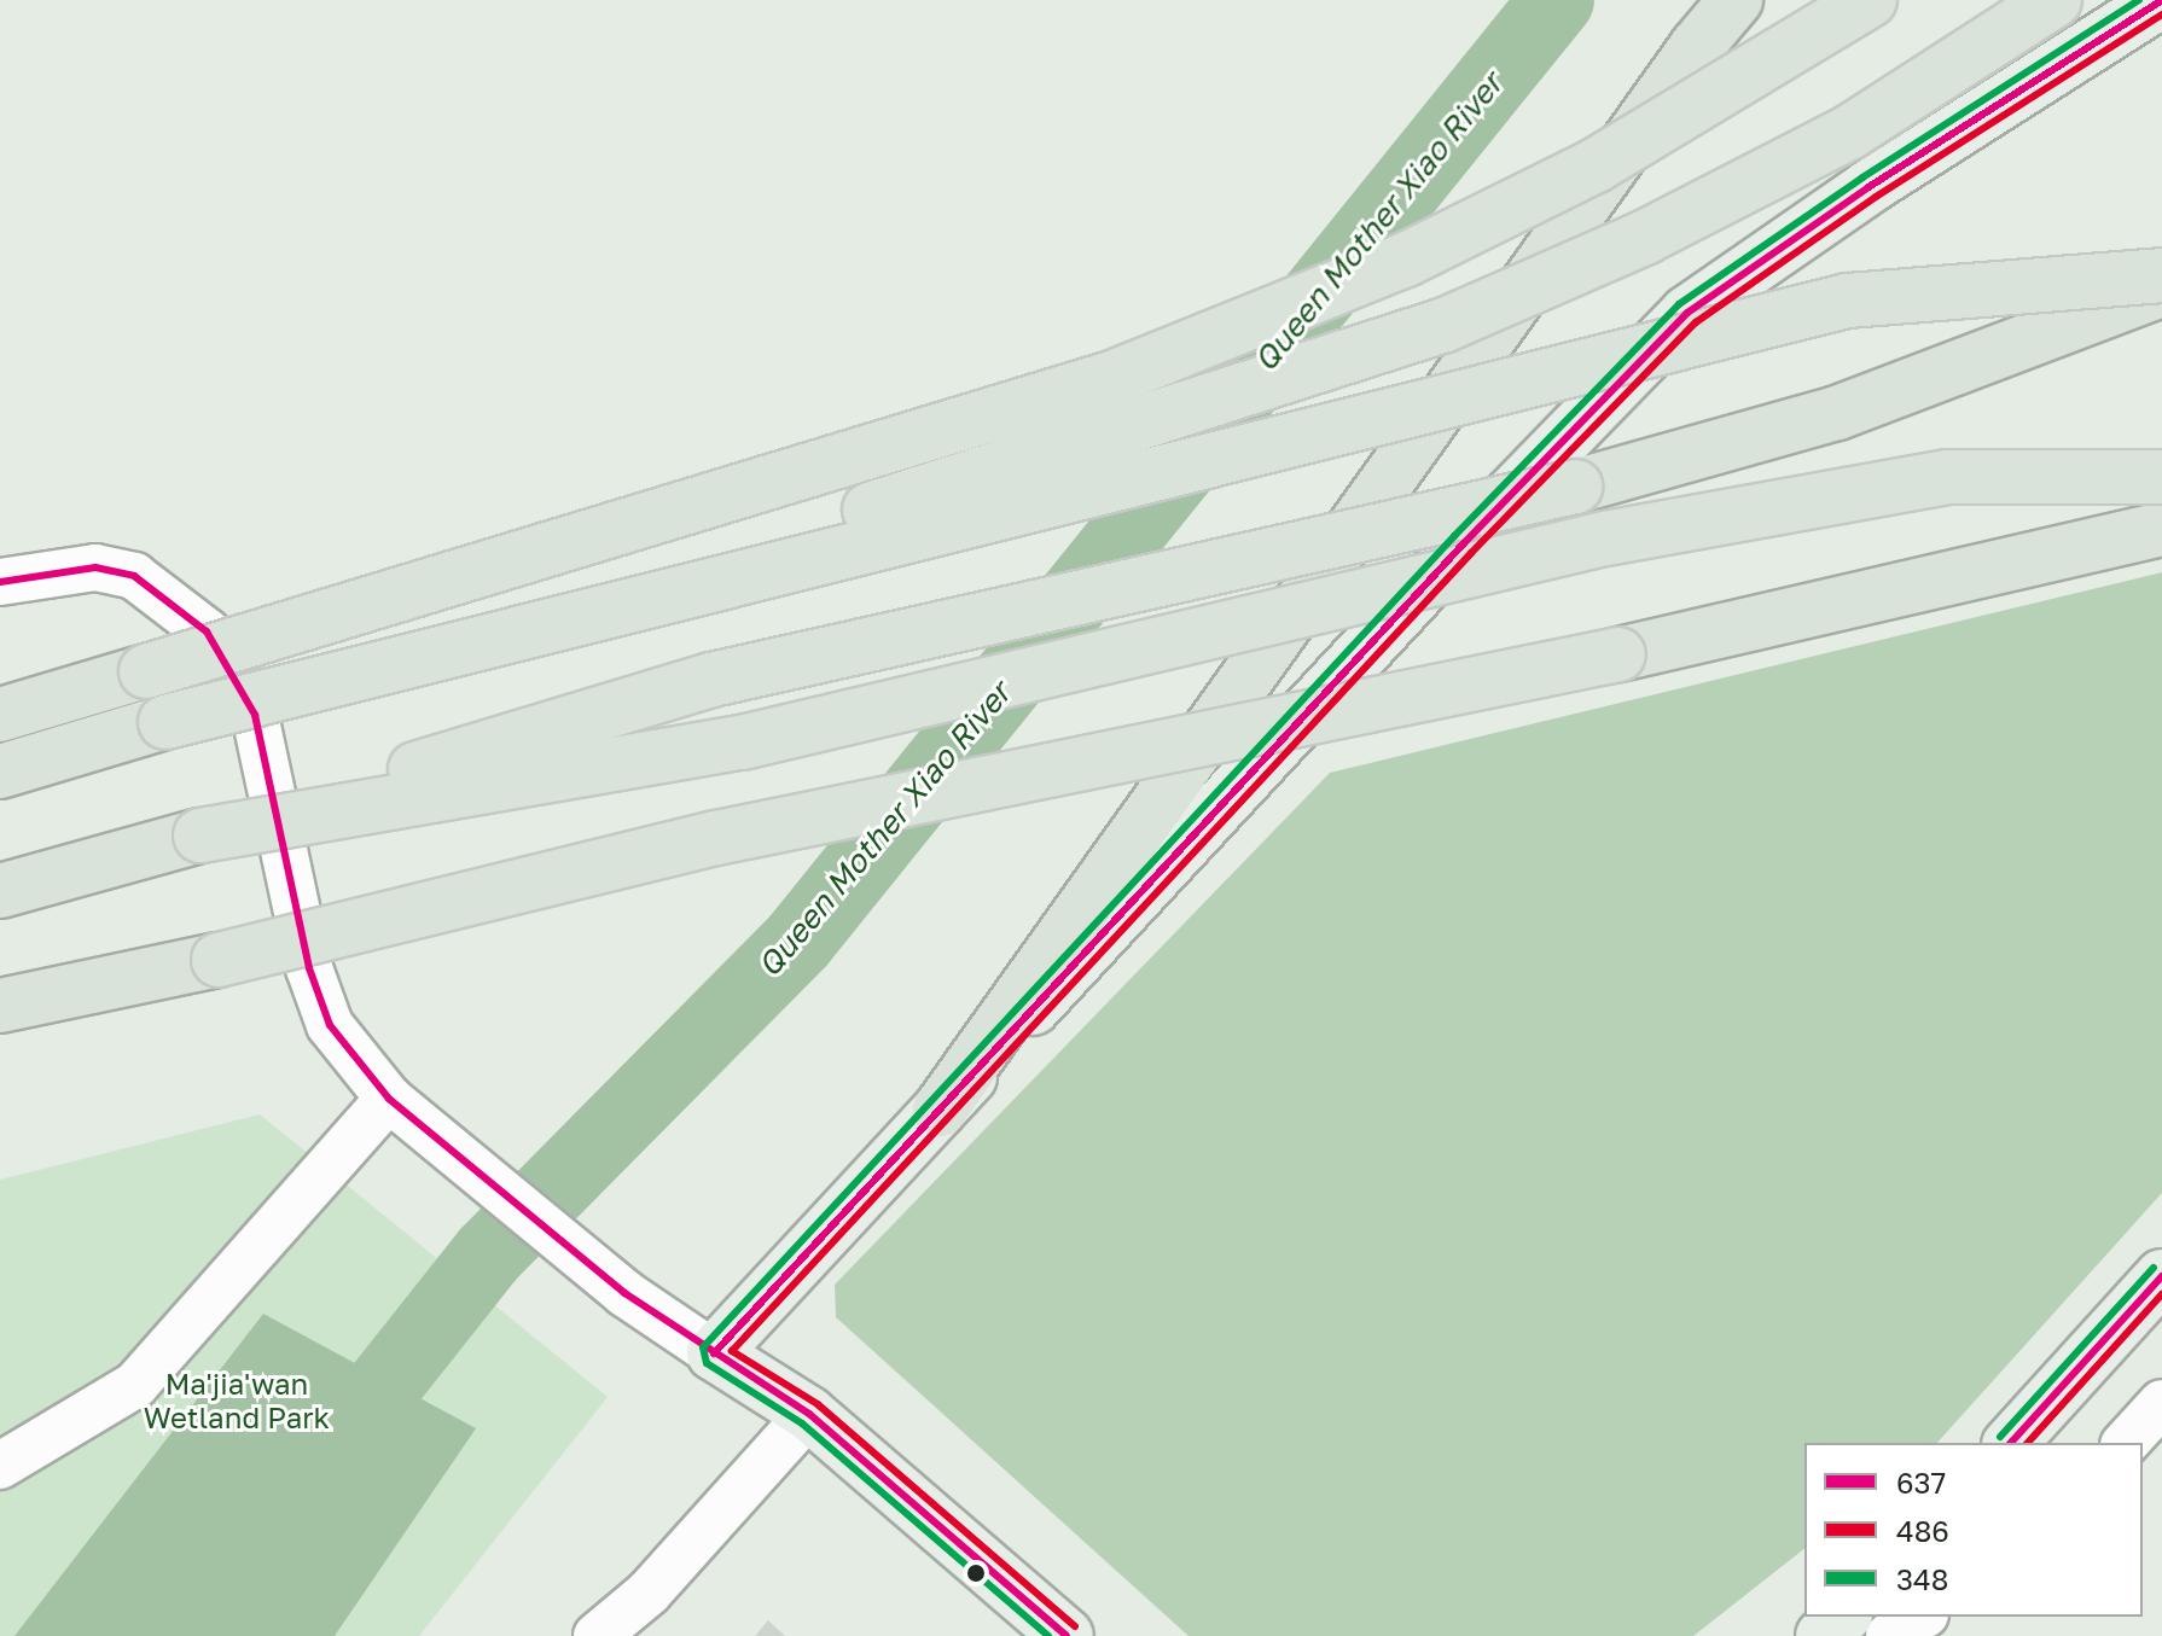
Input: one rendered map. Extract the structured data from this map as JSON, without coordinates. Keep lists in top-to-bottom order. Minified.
{"water":["Queen Mother Xiao River"],"parks":["Ma'jia'wan Wetland Park"],"lines":["transit line 637","transit line 348","transit line 486"],"legend":["637","486","348"]}
